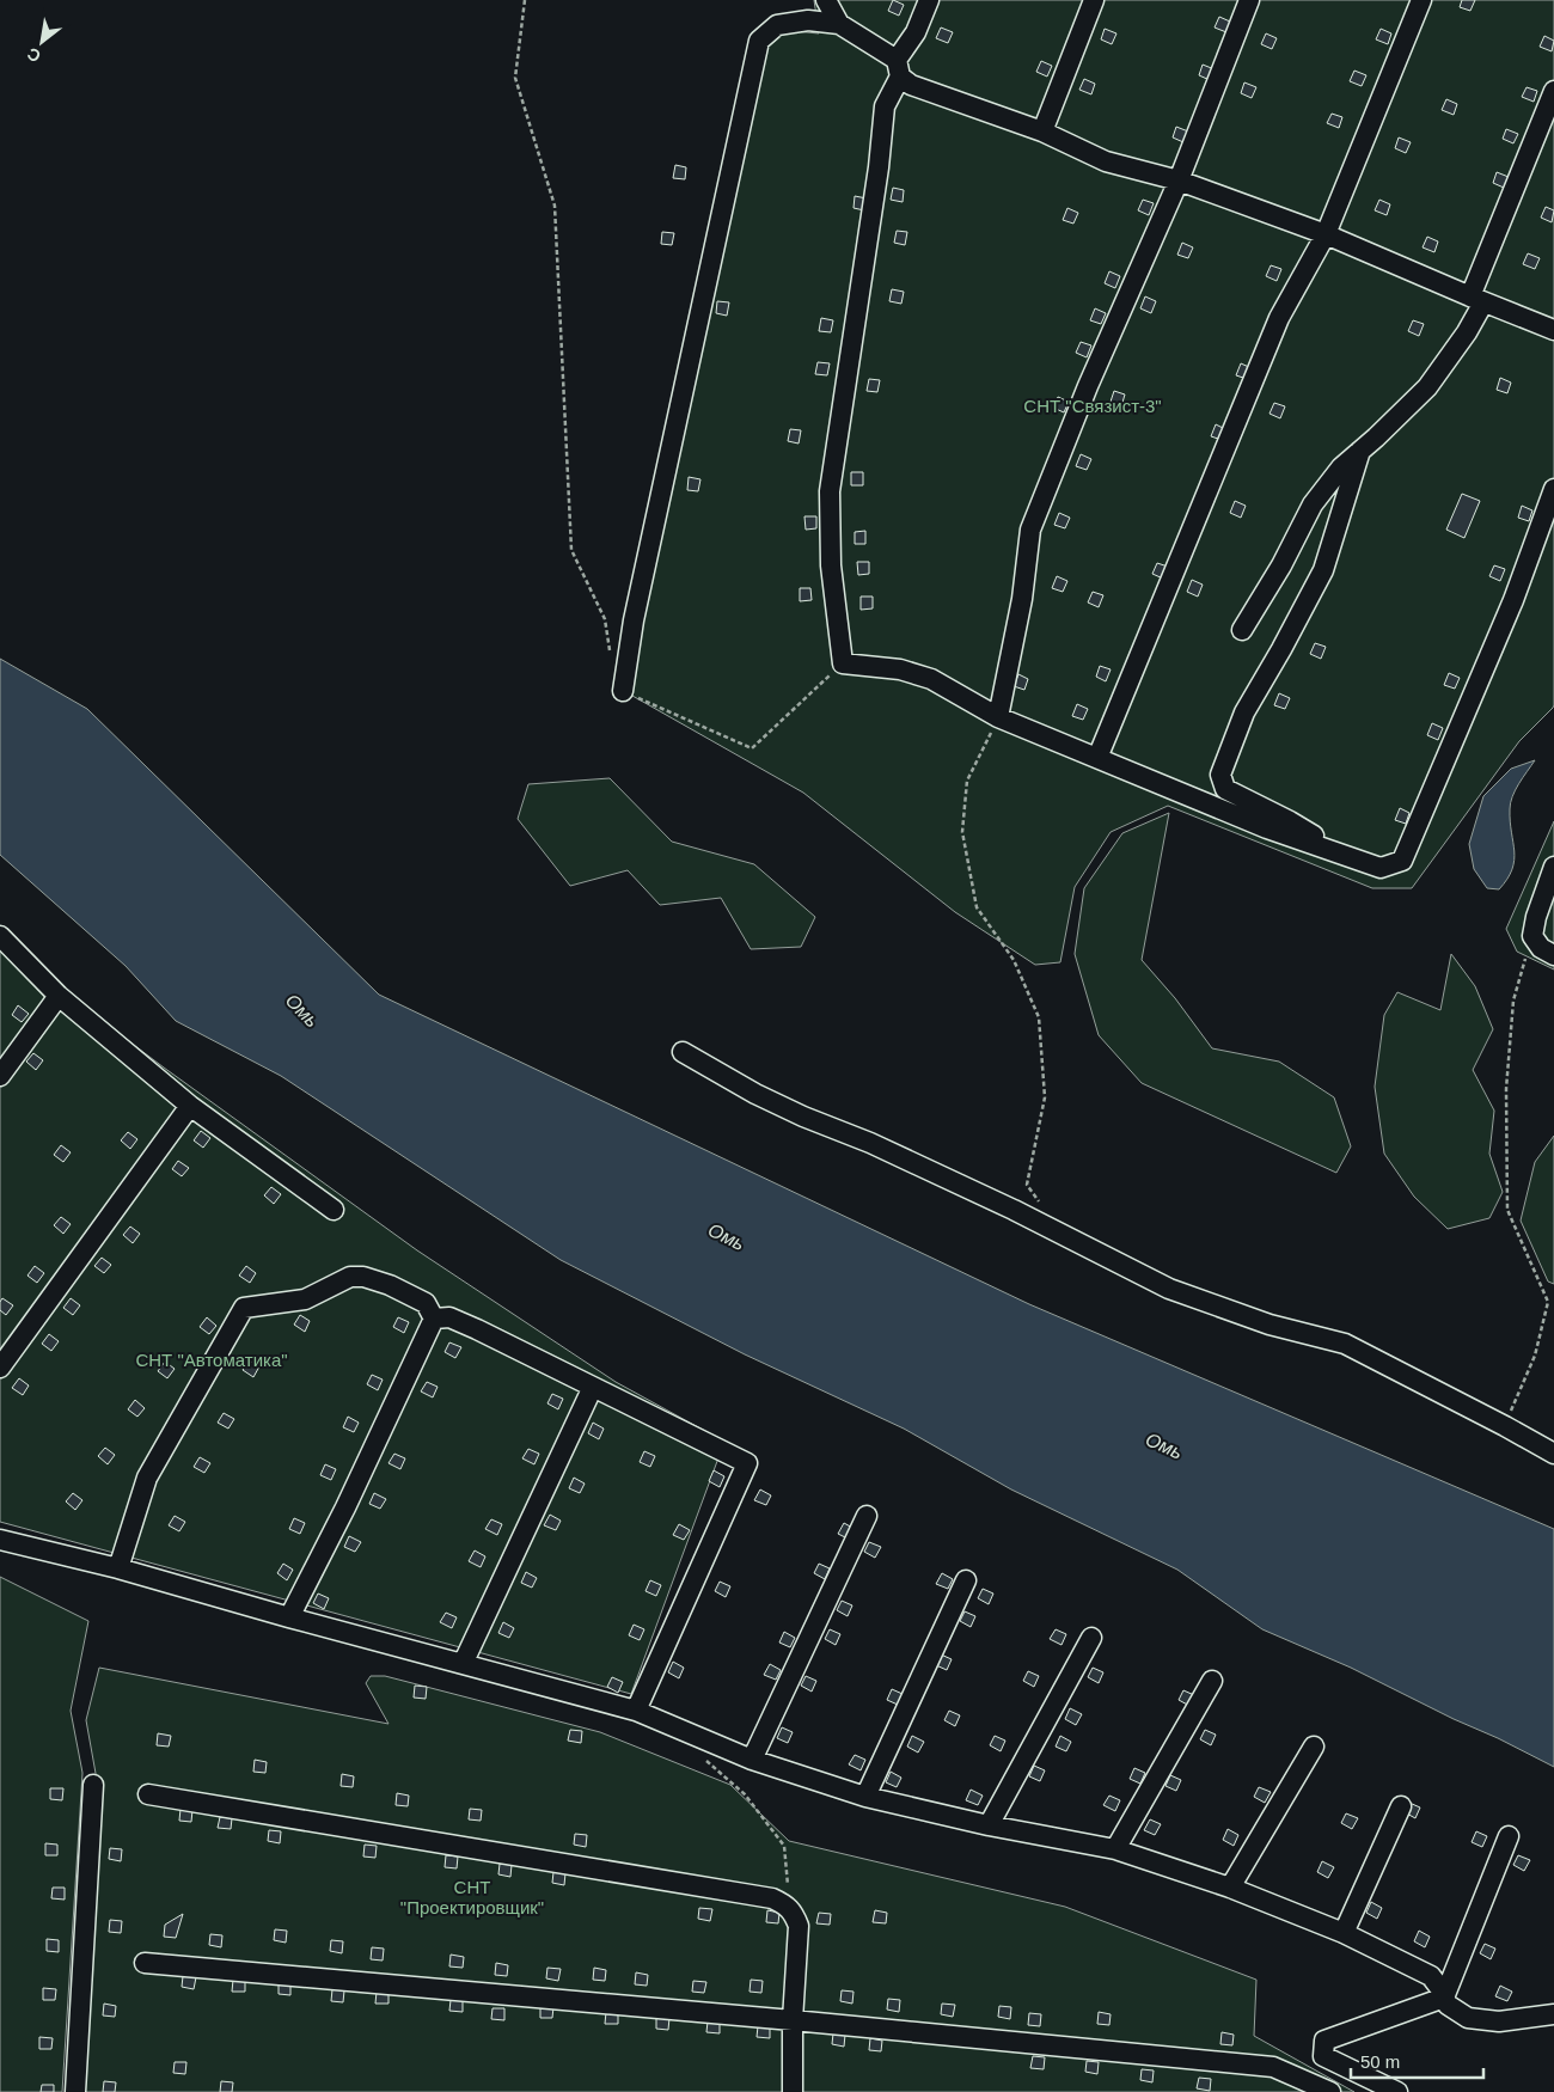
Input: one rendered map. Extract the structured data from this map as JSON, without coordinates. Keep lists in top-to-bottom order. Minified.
{"water":["Омь"],"parks":["СНТ \"Связист-3\"","СНТ \"Автоматика\"","СНТ \"Проектировщик\""],"scale_bar":"50 m","north":"bottom left"}
